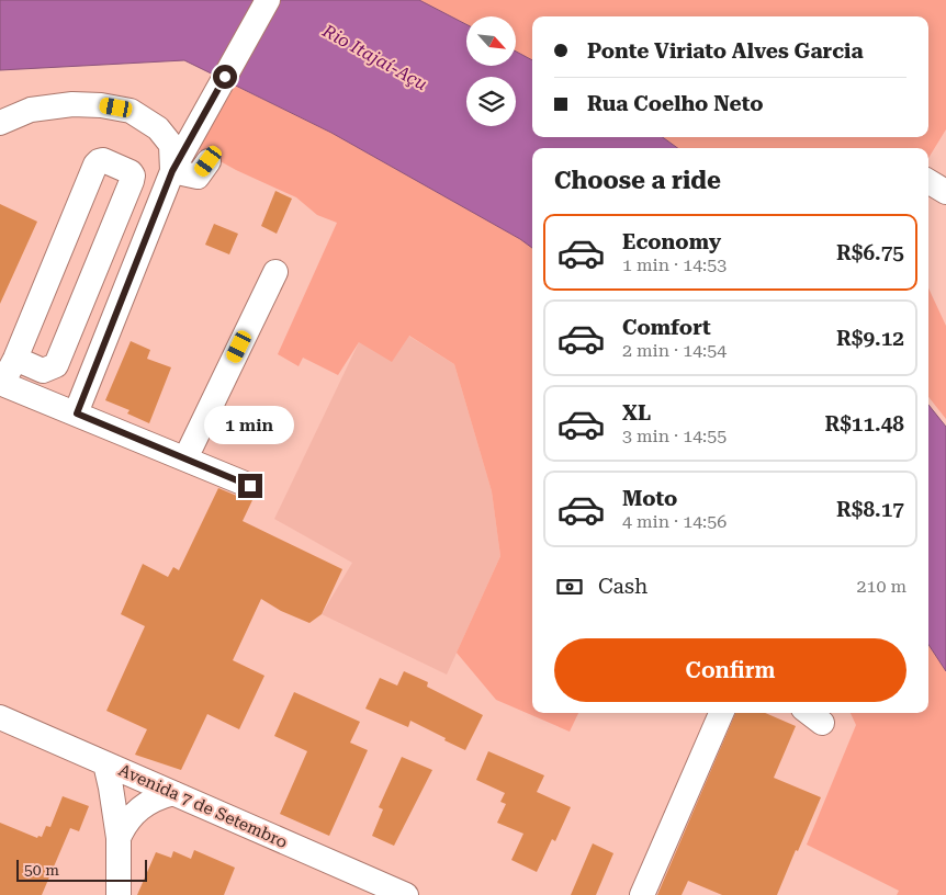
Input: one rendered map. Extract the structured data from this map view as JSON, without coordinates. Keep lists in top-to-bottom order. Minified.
{"streets":{"street":["Avenida 7 de Setembro"]},"water":["Rio Itajaí-Açu"],"scale_bar":"50 m","north":"bottom right","page":{"banner":["Ponte Viriato Alves Garcia","Rua Coelho Neto"],"heading":"Choose a ride","list":[{"name":"Economy","note":"1 min · 14:53","value":"R$6.75"},{"name":"Comfort","note":"2 min · 14:54","value":"R$9.12"},{"name":"XL","note":"3 min · 14:55","value":"R$11.48"},{"name":"Moto","note":"4 min · 14:56","value":"R$8.17"}],"bubble":"1 min","pay":["Cash","210 m"],"buttons":"Confirm","scale":"50 m"}}
